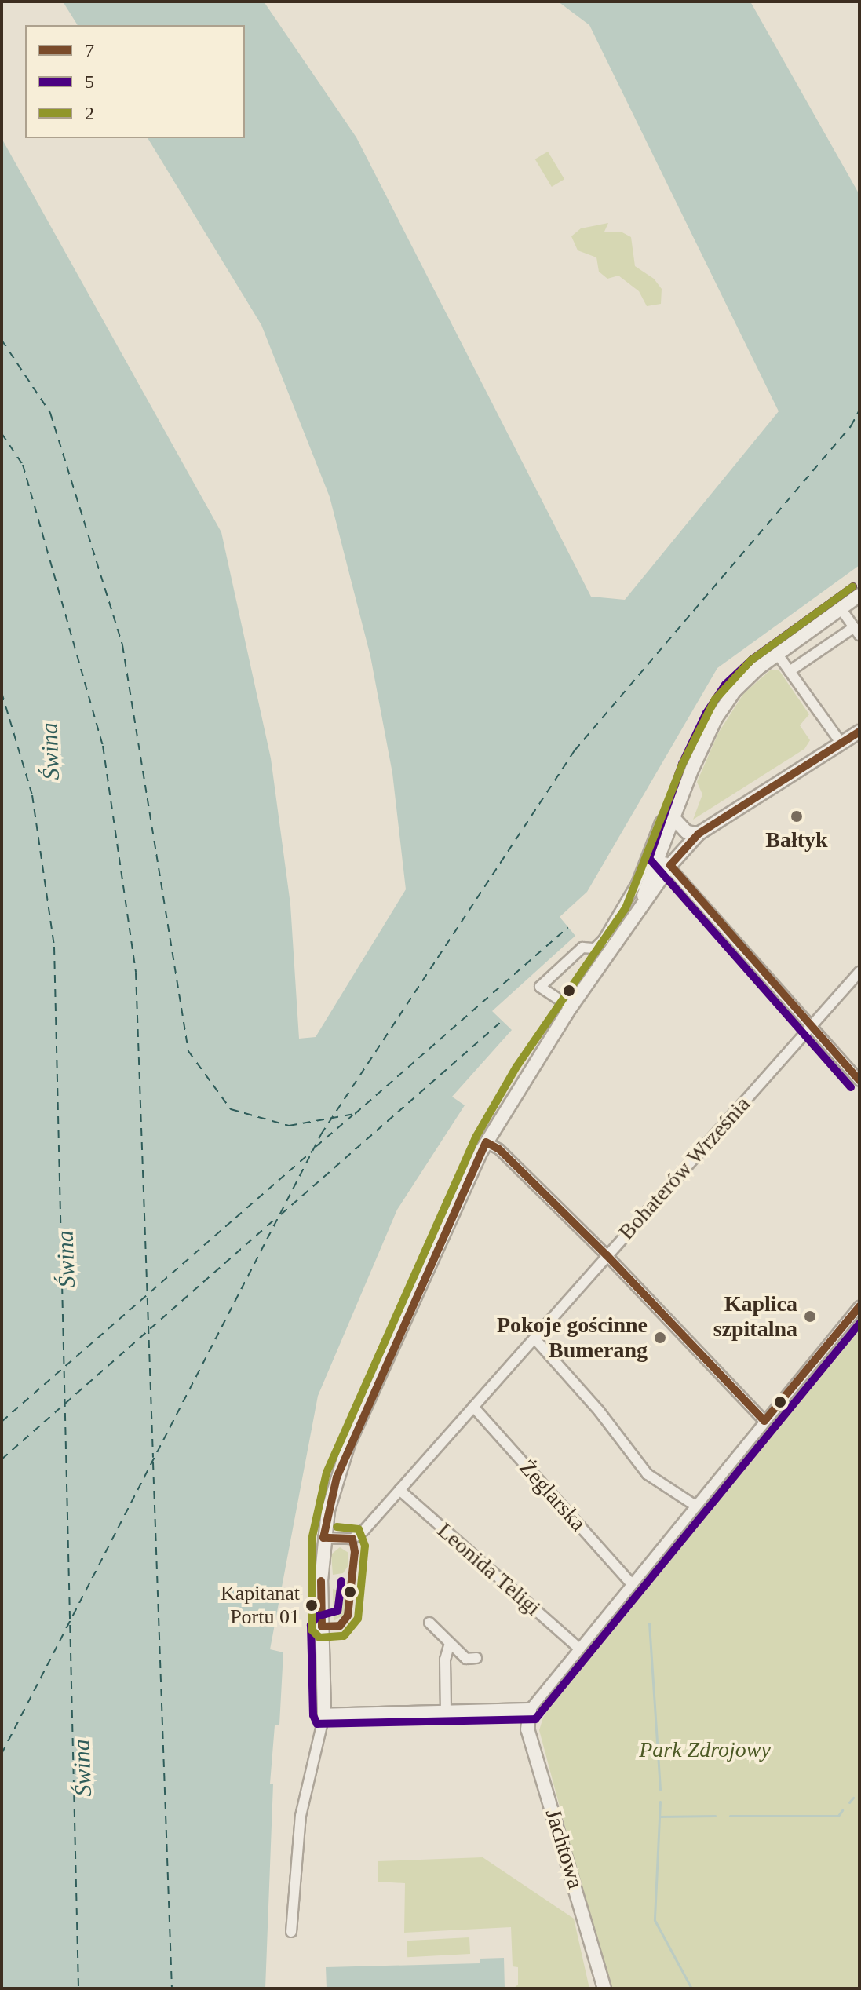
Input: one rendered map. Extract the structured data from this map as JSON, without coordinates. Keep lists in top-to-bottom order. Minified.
{"streets":{"street":["Bohaterów Września","Żeglarska","Leonida Teligi","Jachtowa"]},"crossings":[["Bohaterów Września","Żeglarska"],["Bohaterów Września","Leonida Teligi"]],"water":["Świna"],"parks":["Park Zdrojowy"],"places":["Bałtyk","Kaplica szpitalna","Pokoje gościnne Bumerang","Kapitanat Portu 01"],"lines":["transit line 5","transit line 2","transit line 7"],"legend":["7","5","2"]}
